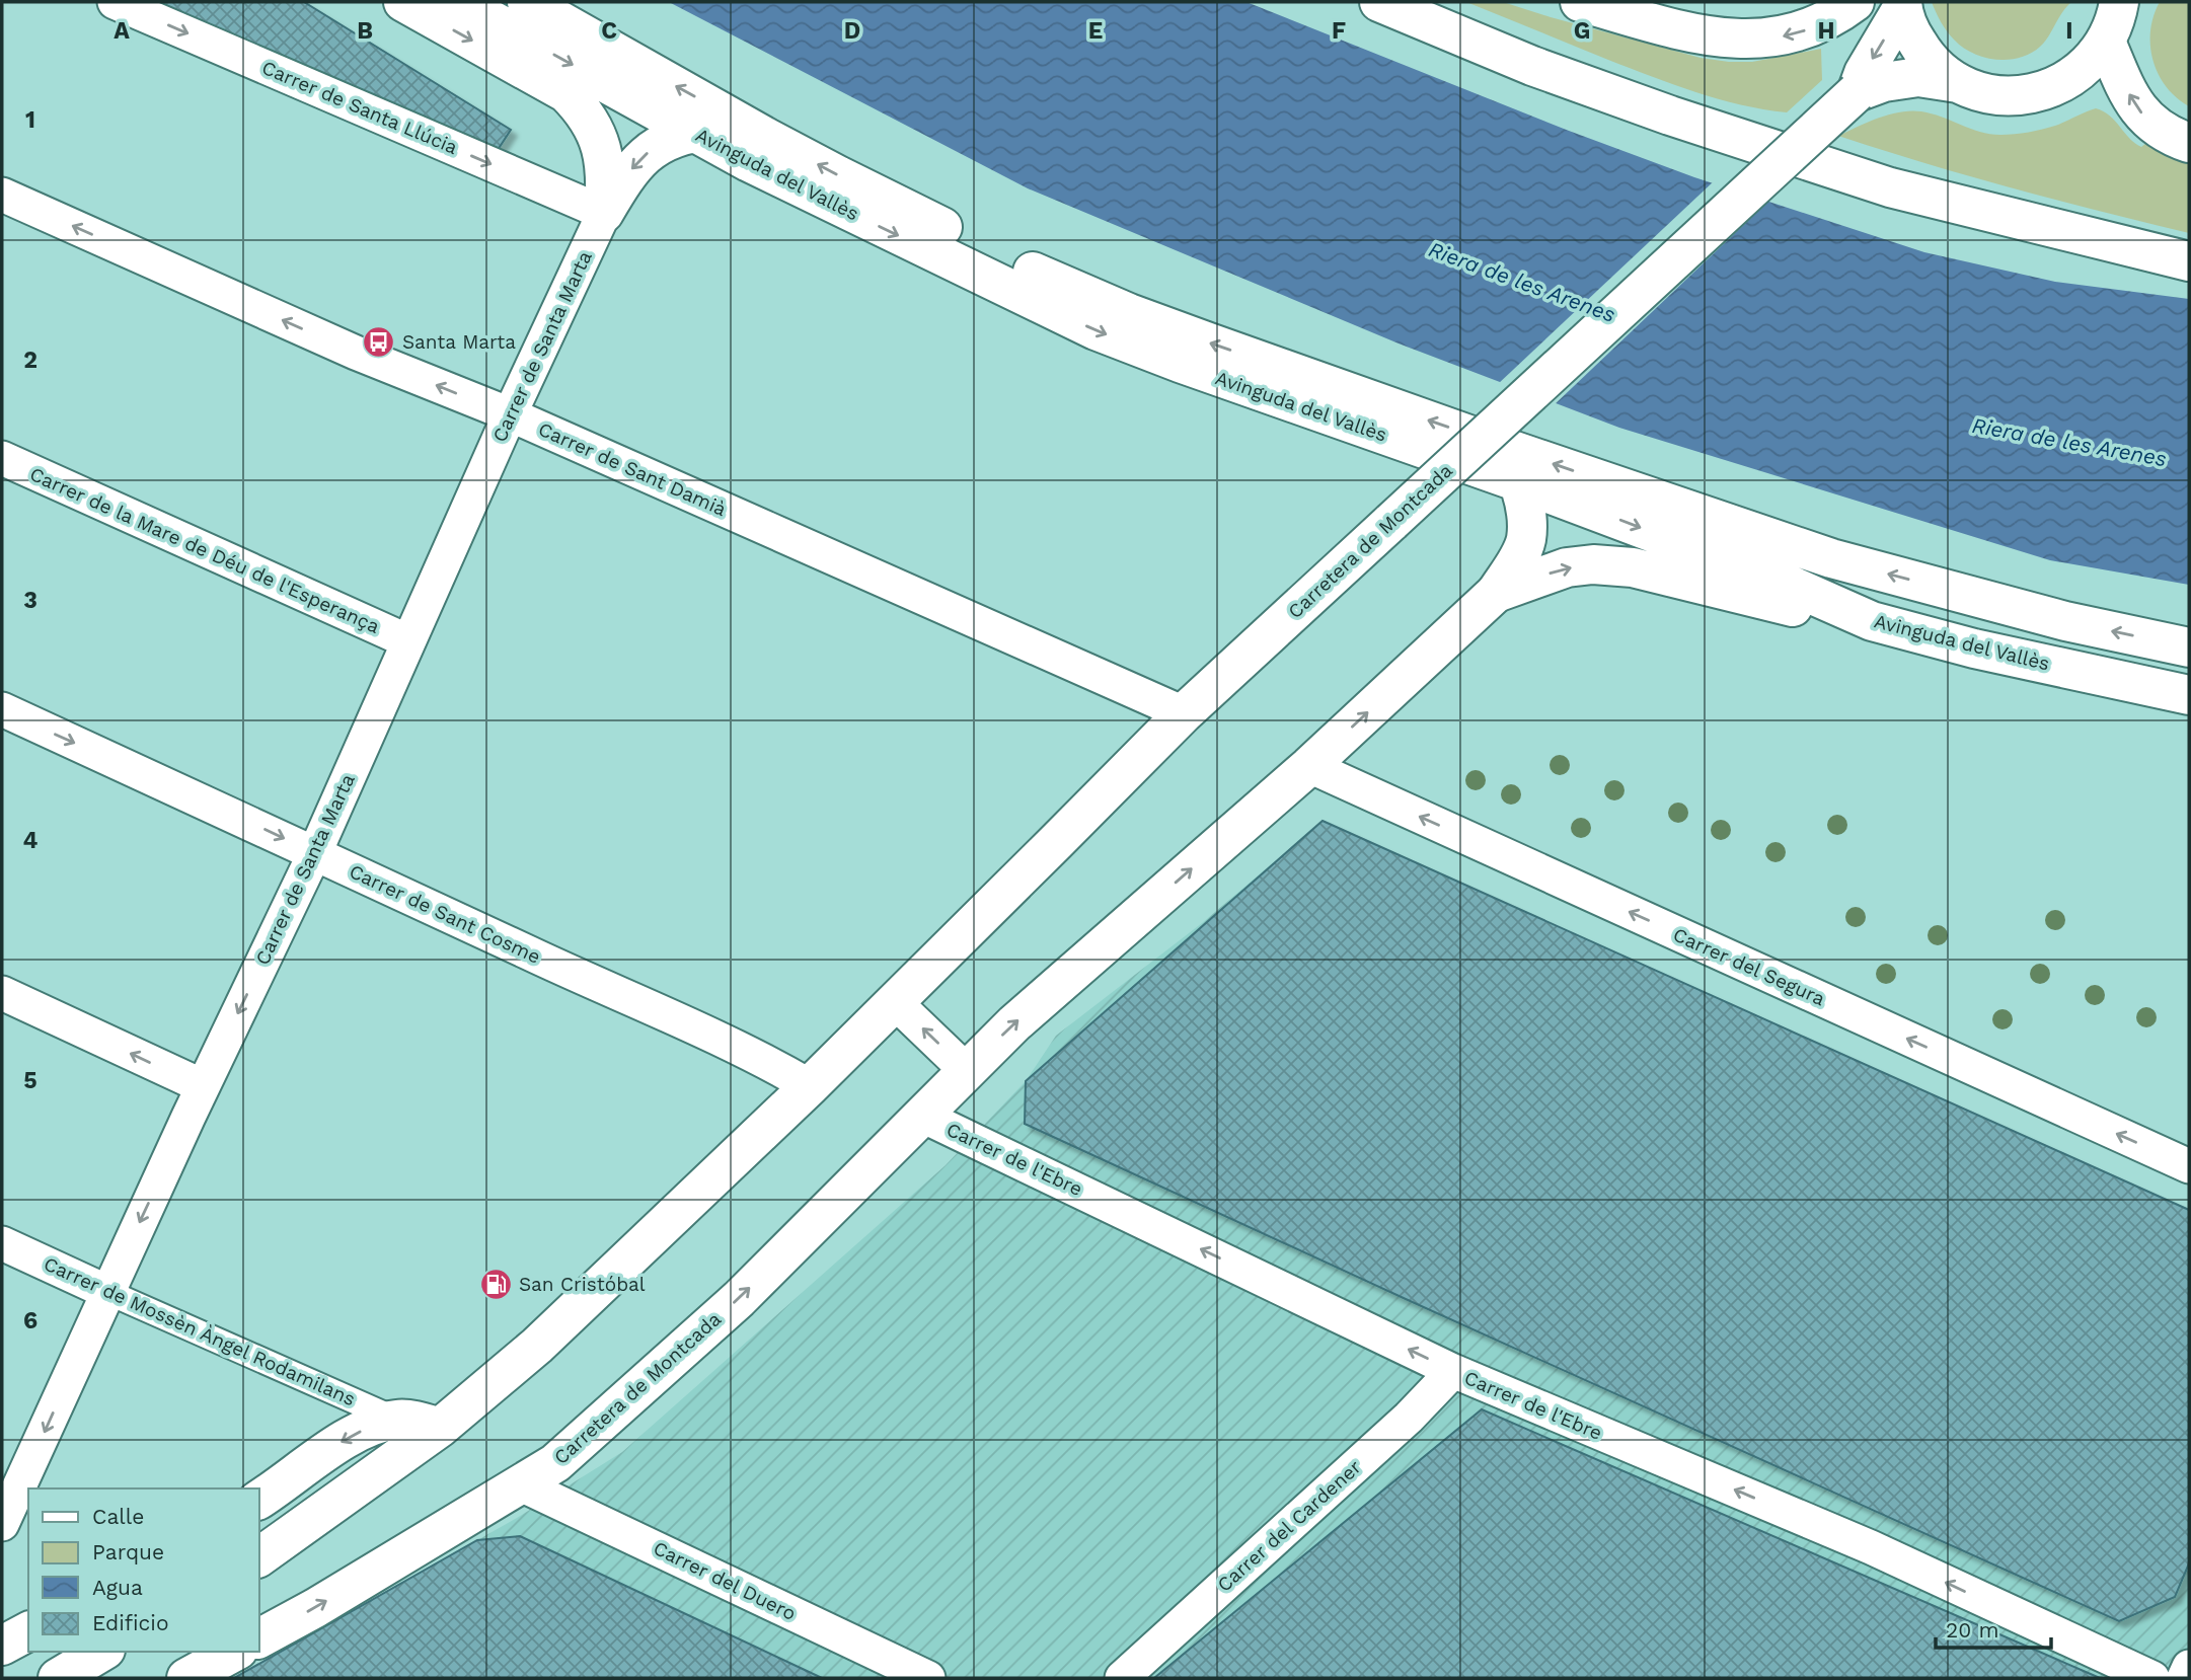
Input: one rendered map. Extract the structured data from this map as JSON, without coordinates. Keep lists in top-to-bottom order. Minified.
{"streets":{"main road":["Avinguda del Vallès","Carretera de Montcada"],"street":["Carrer de Santa Llúcia","Carrer de Santa Marta","Carrer de Sant Damià","Carrer de la Mare de Déu de l'Esperança","Carrer de Sant Cosme","Carrer del Segura","Carrer de l'Ebre","Carrer de Mossèn Àngel Rodamilans","Carrer del Cardener","Carrer del Duero"]},"crossings":[["Carrer de Santa Llúcia","Carrer de Santa Marta"],["Carrer de Santa Marta","Carrer de Sant Damià"],["Carrer de Santa Marta","Carrer de la Mare de Déu de l'Esperança"],["Carrer de Santa Marta","Carrer de Sant Cosme"],["Carrer de Santa Marta","Carrer de Mossèn Àngel Rodamilans"],["Carrer de Sant Damià","Carretera de Montcada"],["Carretera de Montcada","Carrer de Sant Cosme"],["Carretera de Montcada","Carrer del Segura"],["Carretera de Montcada","Carrer de l'Ebre"],["Carretera de Montcada","Carrer del Duero"],["Carrer de l'Ebre","Carrer del Cardener"]],"one_way":["Carrer de Santa Llúcia","Carrer de Santa Marta","Carrer de Sant Damià","Carrer del Segura","Carrer de l'Ebre"],"water":["Riera de les Arenes"],"places":{"bus stop":["Santa Marta"],"fuel station":["San Cristóbal"]},"legend":["Calle","Parque","Agua","Edificio"],"scale_bar":"20 m","grid":{"columns":["A","B","C","D","E","F","G","H","I"],"rows":["1","2","3","4","5","6"]}}
